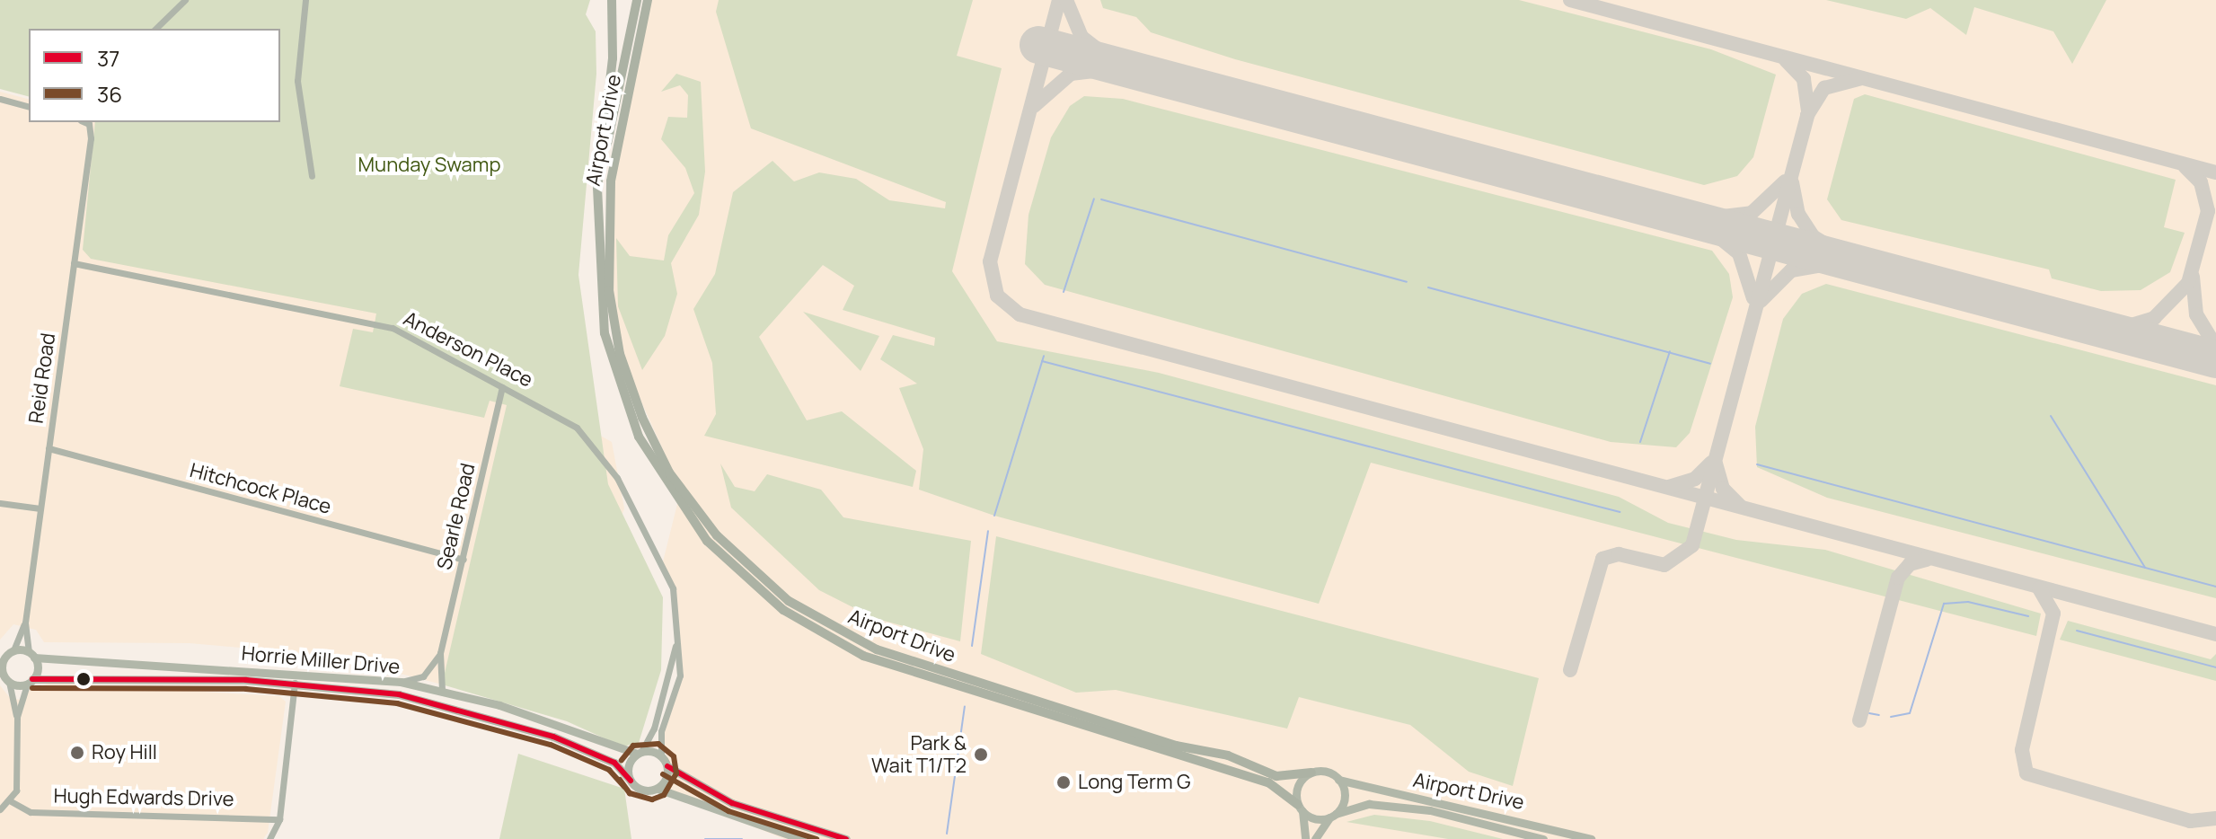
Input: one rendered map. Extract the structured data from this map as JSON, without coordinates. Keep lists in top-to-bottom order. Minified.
{"streets":{"highway":["Airport Drive"],"main road":["Horrie Miller Drive"],"street":["Anderson Place","Reid Road","Hitchcock Place","Searle Road","Hugh Edwards Drive"]},"crossings":[["Anderson Place","Reid Road"],["Anderson Place","Searle Road"],["Anderson Place","Horrie Miller Drive"],["Reid Road","Hitchcock Place"],["Reid Road","Horrie Miller Drive"],["Hitchcock Place","Searle Road"],["Searle Road","Horrie Miller Drive"]],"parks":["Munday Swamp"],"places":["Roy Hill","Park & Wait T1/T2","Long Term G"],"lines":["transit line 37","transit line 36"],"legend":["37","36"]}
